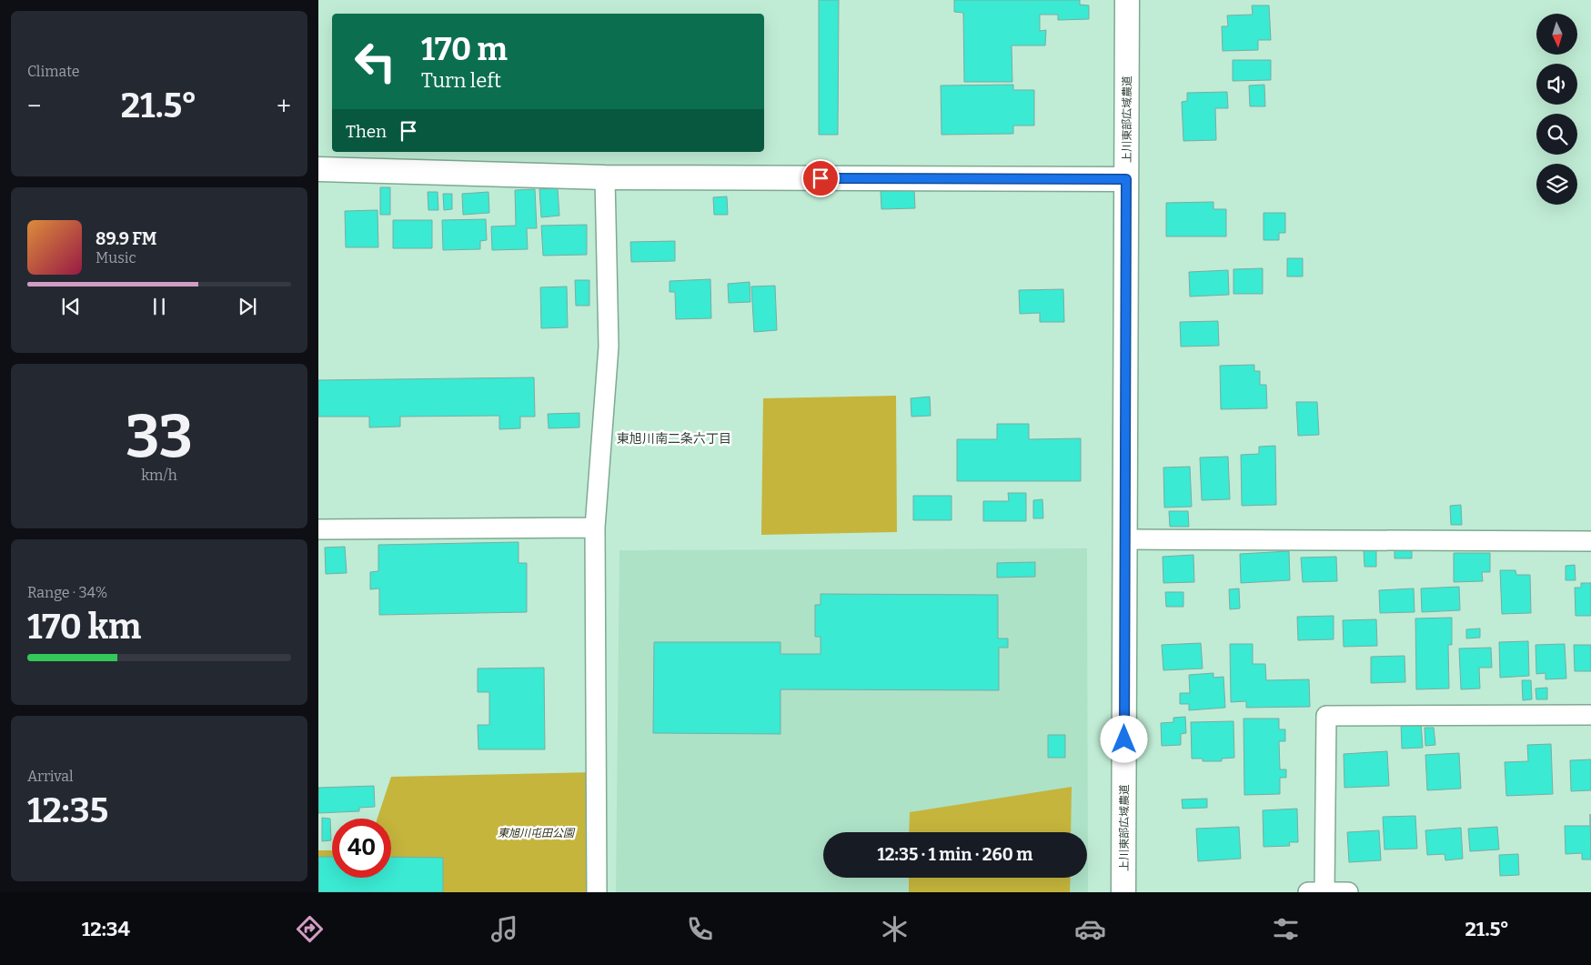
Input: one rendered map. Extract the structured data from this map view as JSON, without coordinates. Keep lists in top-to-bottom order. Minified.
{"streets":{"street":["上川東部広域農道"]},"districts":["東旭川南二条六丁目"],"parks":["東旭川屯田公園"],"north":"bottom","page":{"tile":["Climate",["33","km/h"],["Range · 34%","170 km"],["Arrival","12:35"]],"turn":["170 m","Turn left"],"heat":["−","21.5°","+"],"then":"Then","song":["89.9 FM","Music"],"limit":"40","trip":"12:35 · 1 min · 260 m","tabs":["12:34","21.5°"]}}
